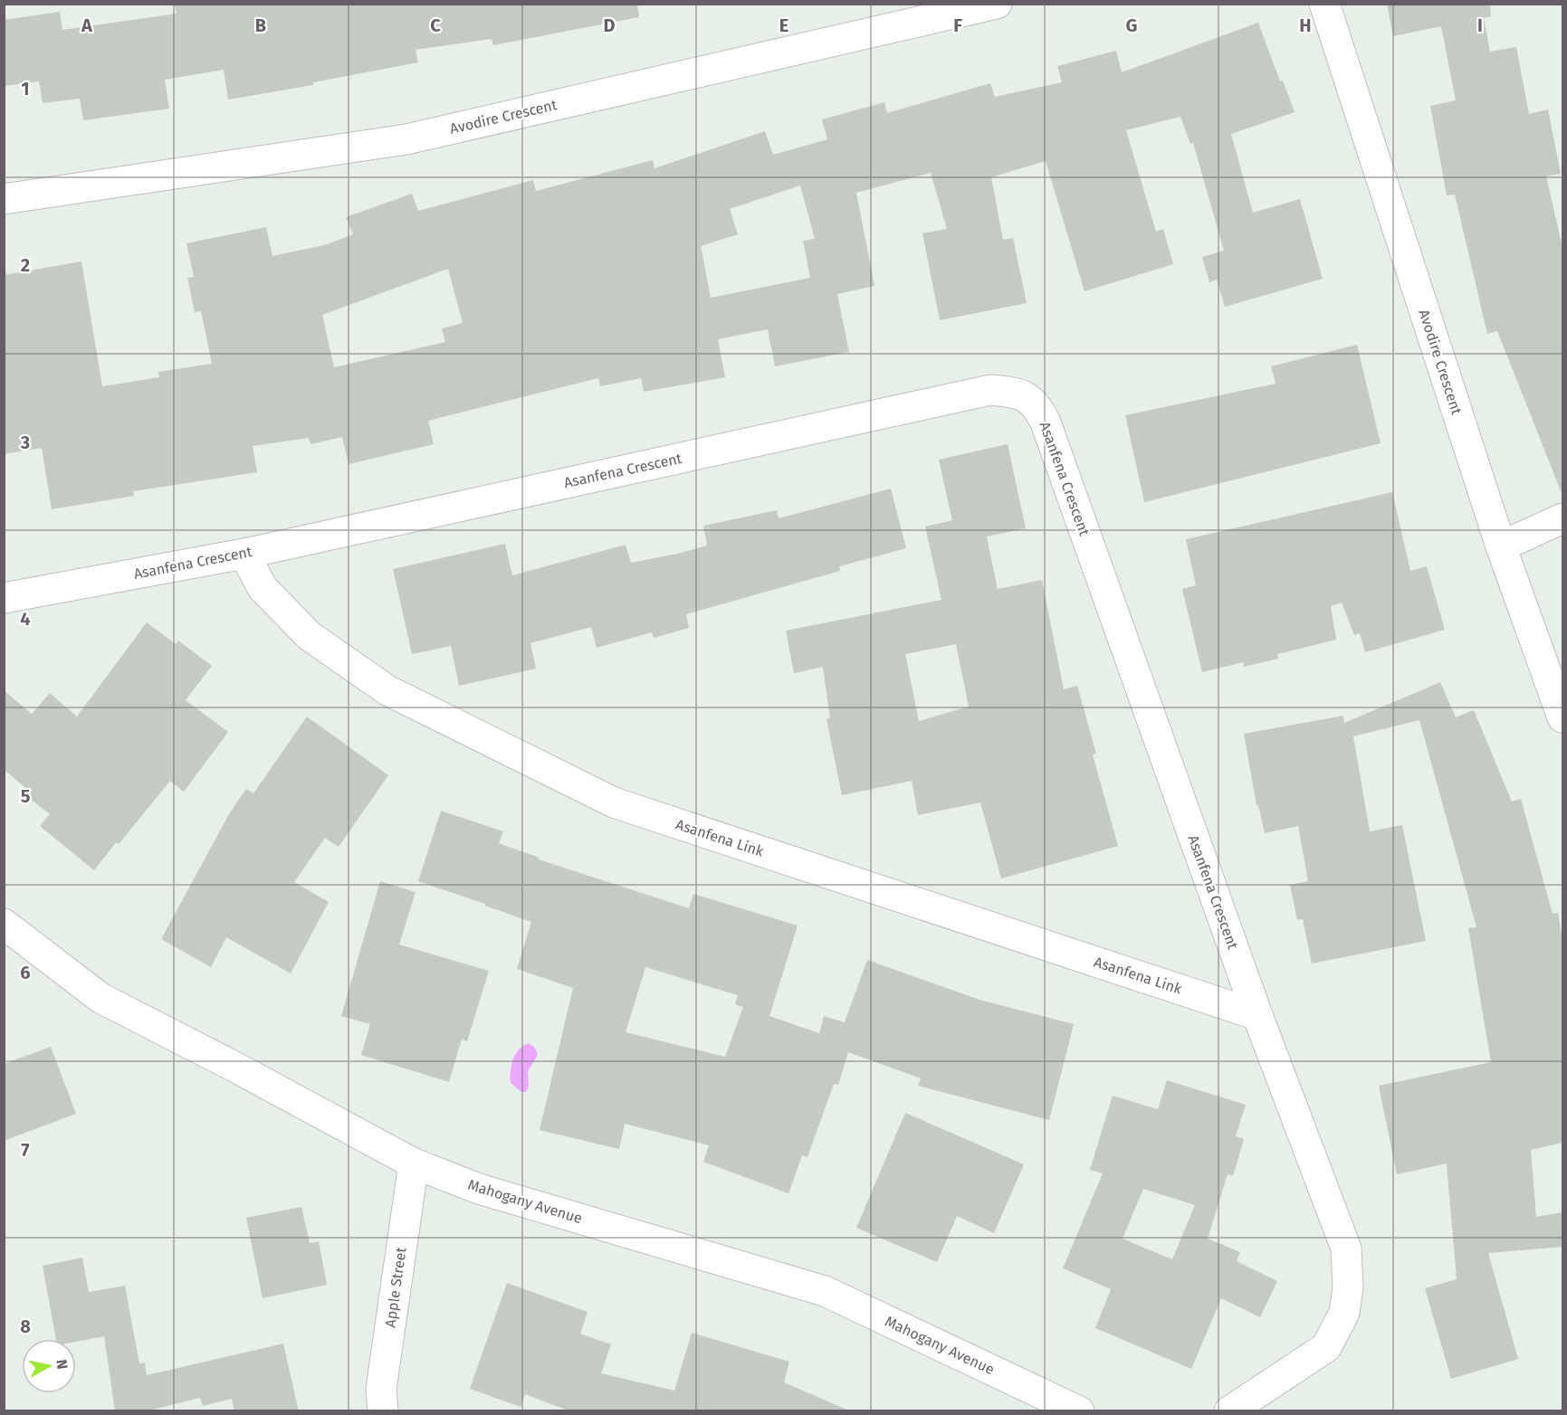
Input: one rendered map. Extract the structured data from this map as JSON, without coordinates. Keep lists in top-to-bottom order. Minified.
{"streets":{"street":["Avodire Crescent","Asanfena Crescent","Asanfena Link","Mahogany Avenue","Apple Street"]},"crossings":[["Asanfena Crescent","Asanfena Link"],["Mahogany Avenue","Apple Street"]],"north":"right","grid":{"columns":["A","B","C","D","E","F","G","H","I"],"rows":["1","2","3","4","5","6","7","8"]}}
